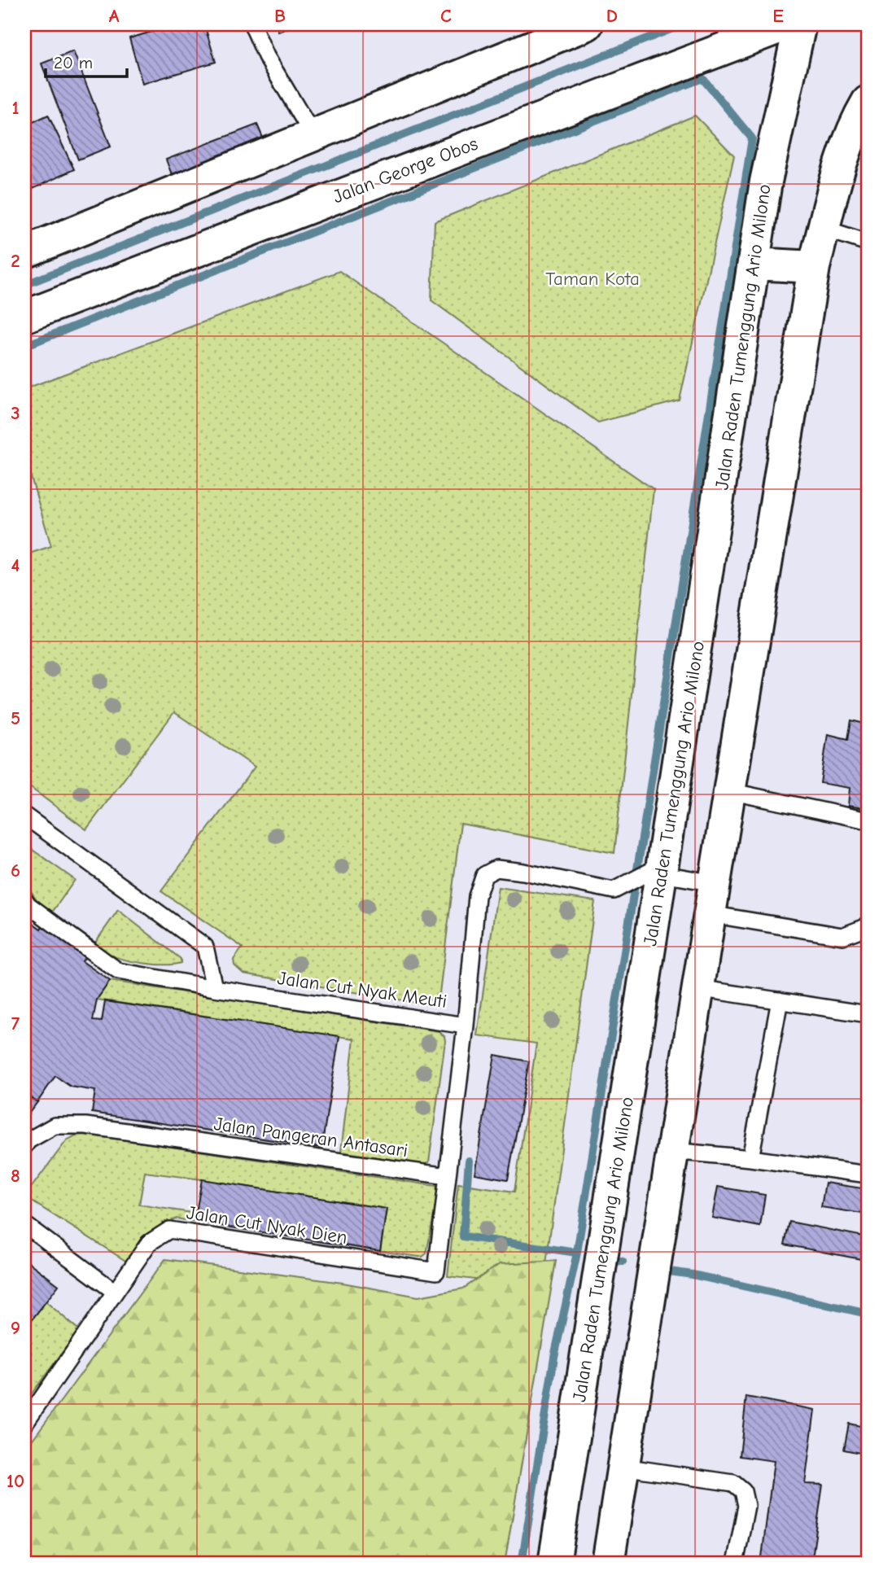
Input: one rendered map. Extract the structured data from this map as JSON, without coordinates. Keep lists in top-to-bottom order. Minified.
{"streets":{"main road":["Jalan George Obos","Jalan Raden Tumenggung Ario Milono"],"lane":["Jalan Cut Nyak Meuti","Jalan Pangeran Antasari","Jalan Cut Nyak Dien"]},"crossings":[["Jalan Raden Tumenggung Ario Milono","Jalan Cut Nyak Meuti"],["Jalan Pangeran Antasari","Jalan Cut Nyak Dien"]],"parks":["Taman Kota"],"scale_bar":"20 m","grid":{"columns":["A","B","C","D","E"],"rows":["1","2","3","4","5","6","7","8","9","10"]}}
